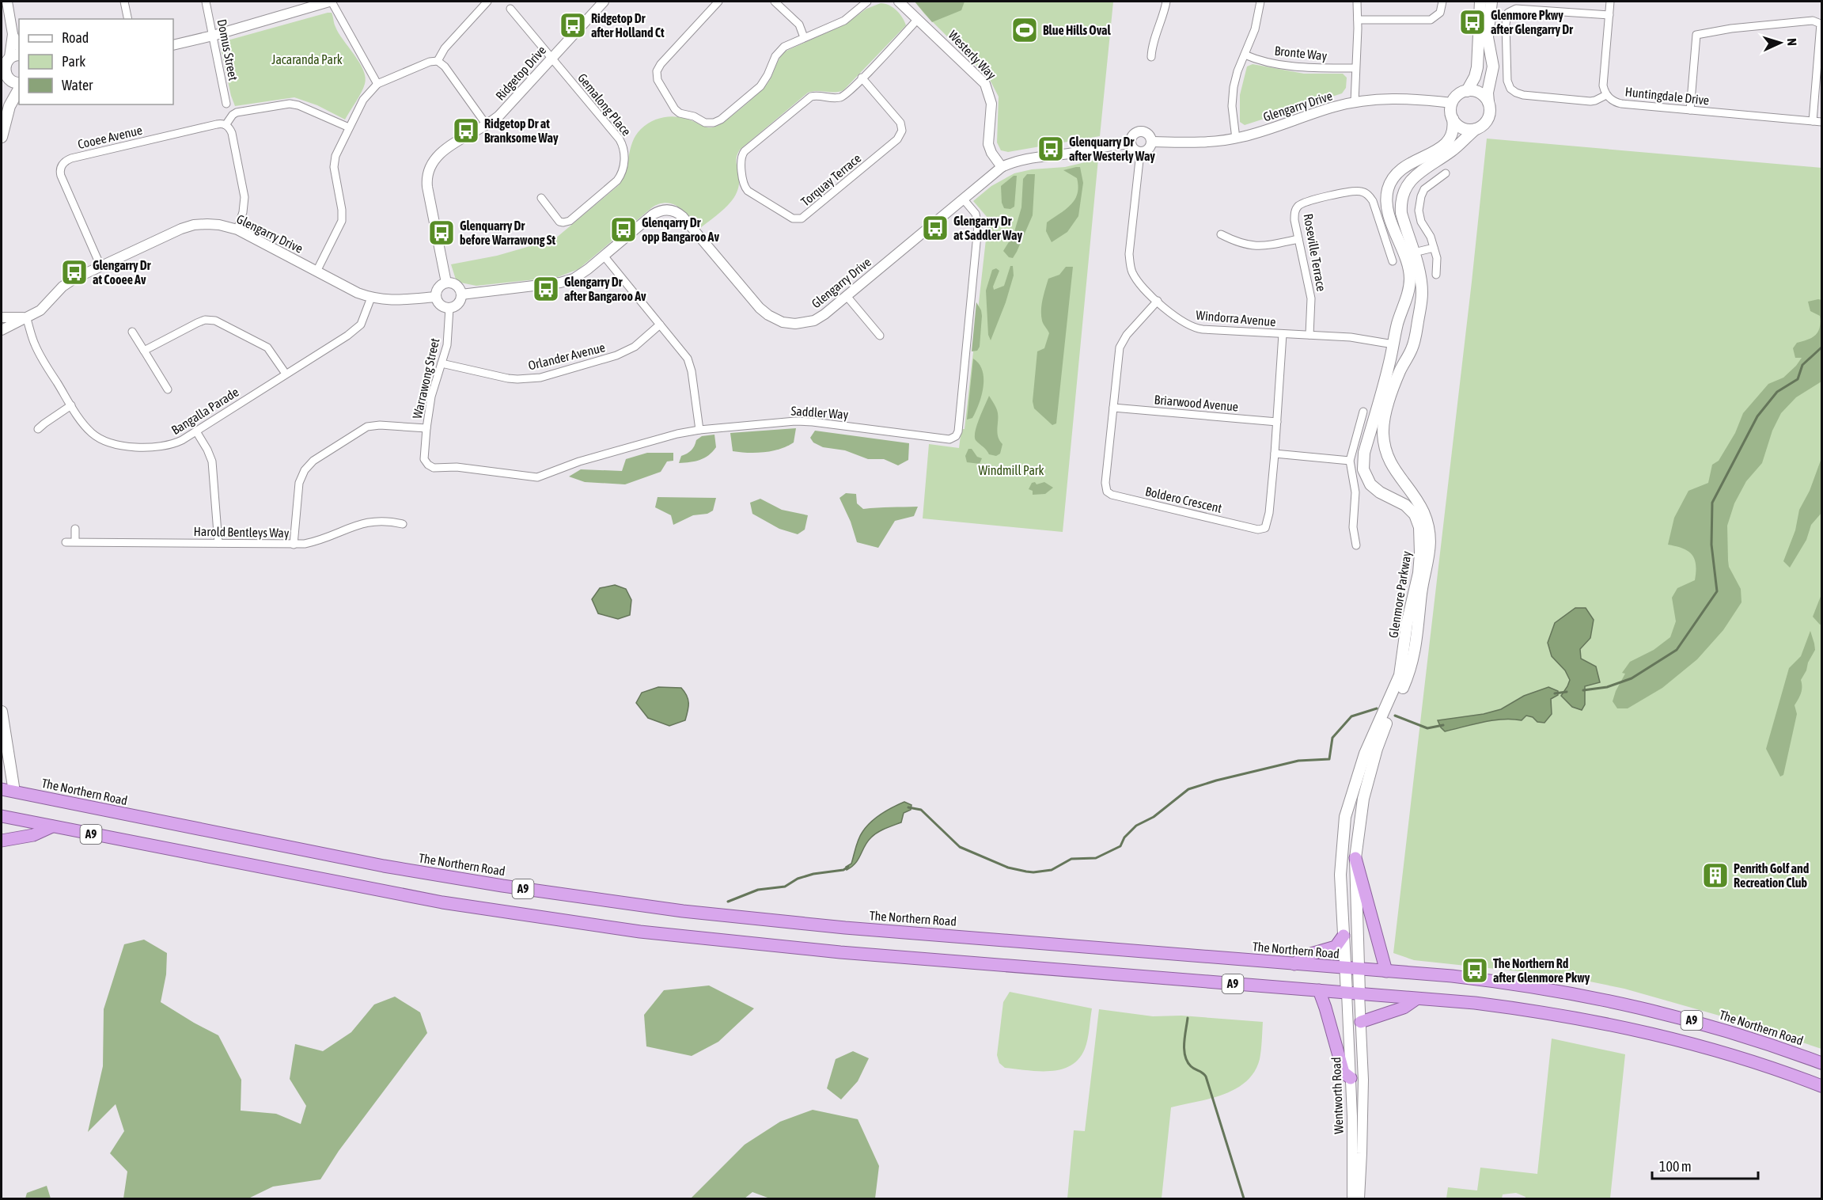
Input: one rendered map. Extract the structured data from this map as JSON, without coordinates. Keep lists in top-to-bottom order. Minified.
{"streets":{"highway":["The Northern Road","A9"],"main road":["Glenmore Parkway"],"street":["Domus Street","Bronte Way","Westerly Way","Ridgetop Drive","Huntingdale Drive","Gemalong Place","Glengarry Drive","Cooee Avenue","Torquay Terrace","Roseville Terrace","Windorra Avenue","Orlander Avenue","Warrawong Street","Briarwood Avenue","Bangalla Parade","Saddler Way","Boldero Crescent","Harold Bentleys Way","Wentworth Road"]},"crossings":[["Westerly Way","Glengarry Drive"],["Westerly Way","Torquay Terrace"],["Ridgetop Drive","Gemalong Place"],["Ridgetop Drive","Glengarry Drive"],["Ridgetop Drive","Warrawong Street"],["Glengarry Drive","Cooee Avenue"],["Glengarry Drive","Windorra Avenue"],["Glengarry Drive","Warrawong Street"],["Glengarry Drive","Bangalla Parade"],["Glengarry Drive","Saddler Way"],["Glengarry Drive","Glenmore Parkway"],["Roseville Terrace","Windorra Avenue"],["Windorra Avenue","Boldero Crescent"],["Windorra Avenue","Glenmore Parkway"],["Orlander Avenue","Warrawong Street"],["Warrawong Street","Saddler Way"],["Briarwood Avenue","Boldero Crescent"],["Glenmore Parkway","The Northern Road"],["Glenmore Parkway","A9"],["Glenmore Parkway","Wentworth Road"],["A9","Wentworth Road"]],"parks":["Jacaranda Park","Windmill Park"],"places":{"bus stop":["Glenmore Pkwy after Glengarry Dr","Ridgetop Dr after Holland Ct","Ridgetop Dr at Branksome Way","Glenquarry Dr after Westerly Way","Glengarry Dr at Saddler Way","Glenqarry Dr opp Bangaroo Av","Glenquarry Dr before Warrawong St","Glengarry Dr at Cooee Av","Glengarry Dr after Bangaroo Av","The Northern Rd after Glenmore Pkwy"],"sports":["Blue Hills Oval"],"building":["Penrith Golf and Recreation Club"]},"legend":["Road","Park","Water"],"scale_bar":"100 m","north":"right"}
